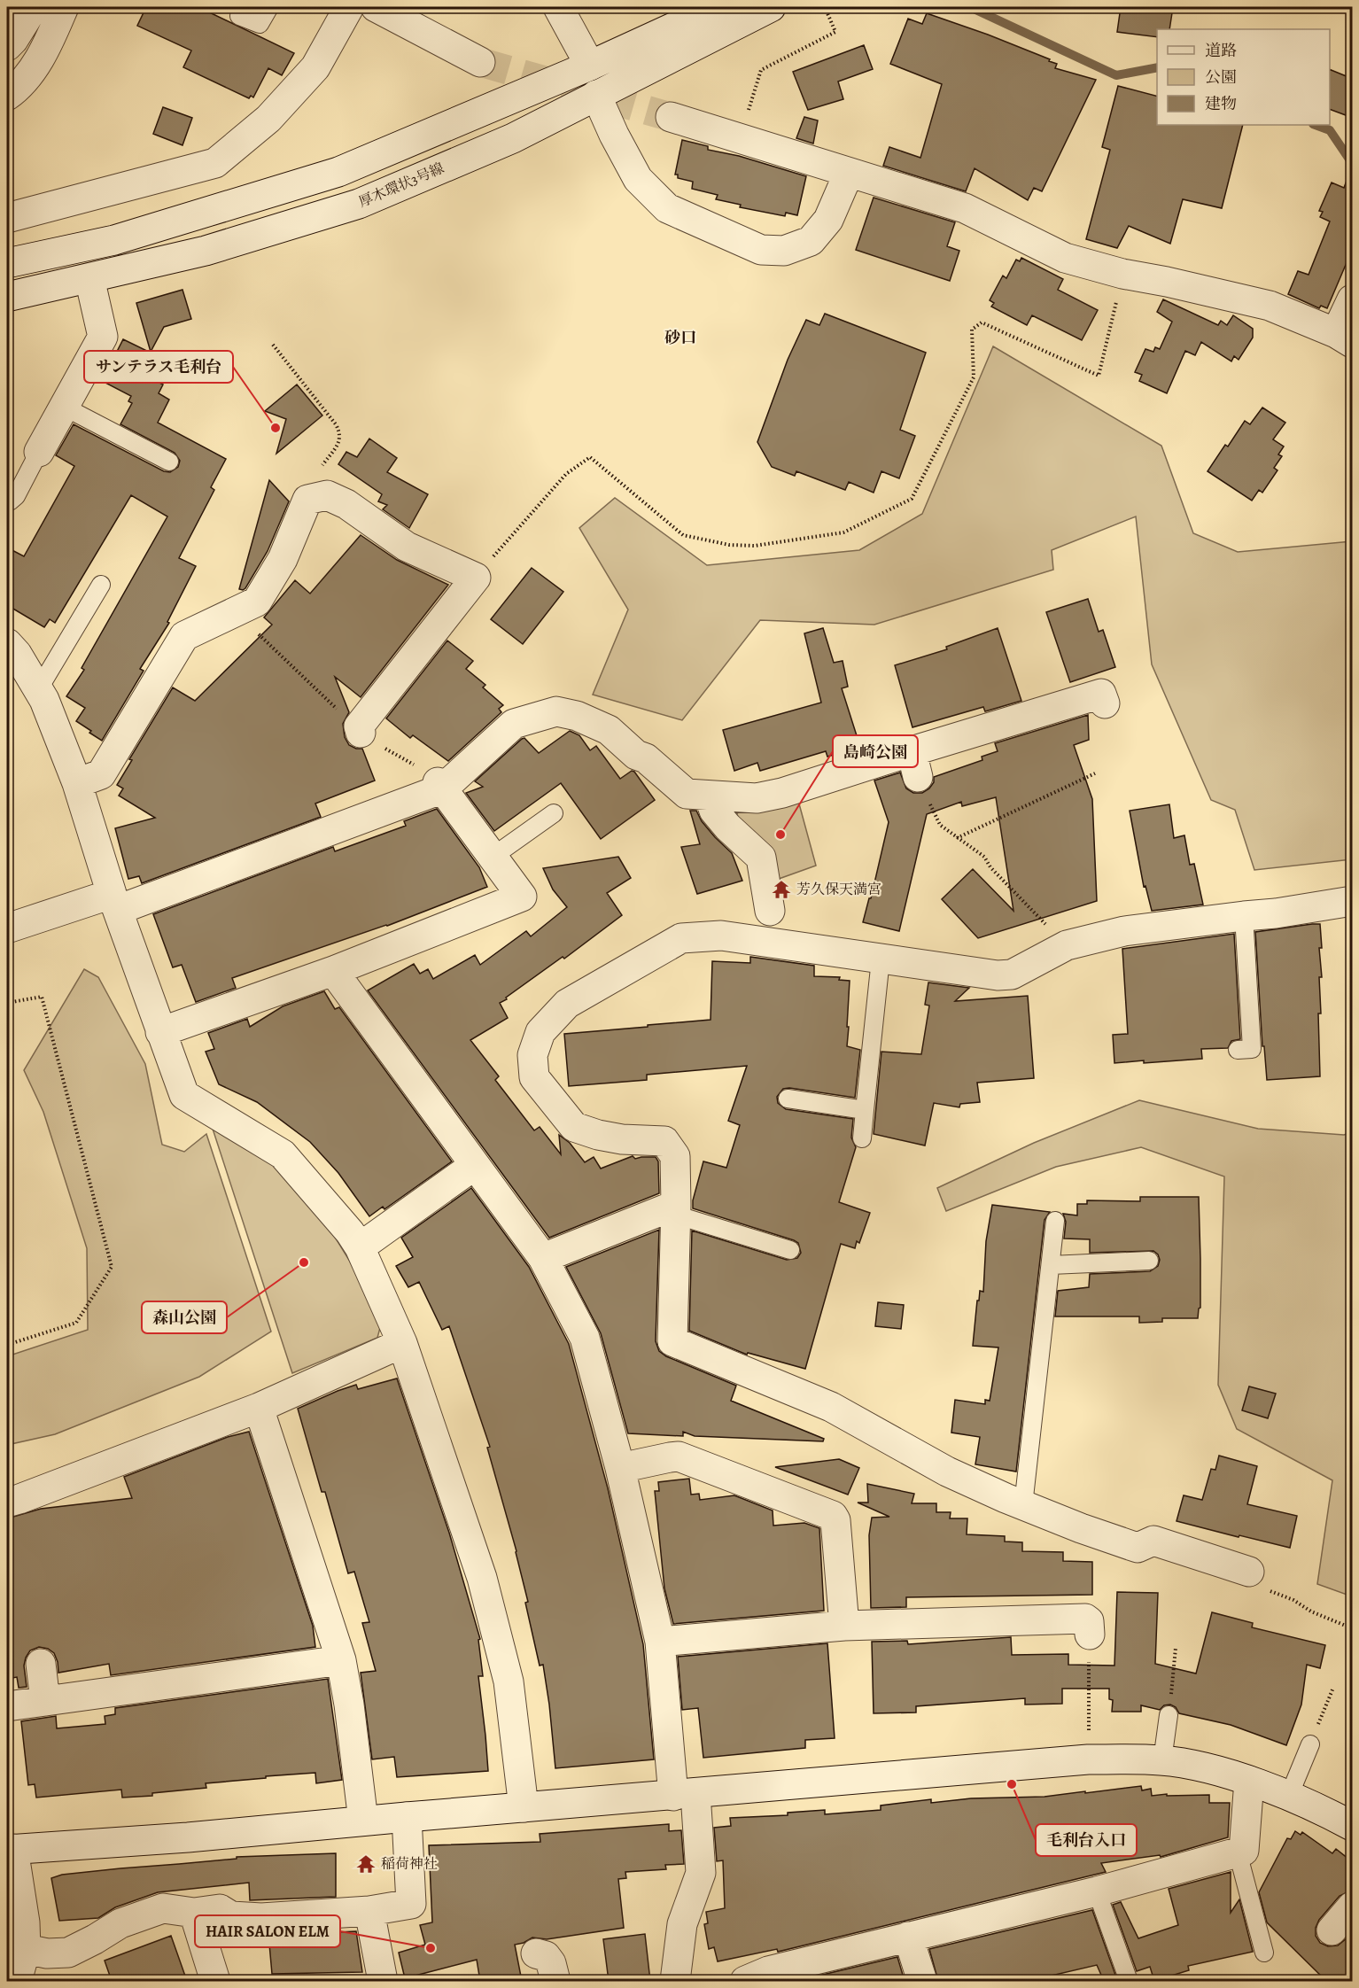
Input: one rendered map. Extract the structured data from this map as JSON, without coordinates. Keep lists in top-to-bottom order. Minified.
{"streets":{"street":["厚木環状3号線"]},"districts":["砂口"],"places":{"other":["サンテラス毛利台","島崎公園","森山公園","毛利台入口","HAIR SALON ELM"],"temple":["芳久保天満宮","稲荷神社"]},"legend":["道路","公園","建物"]}
